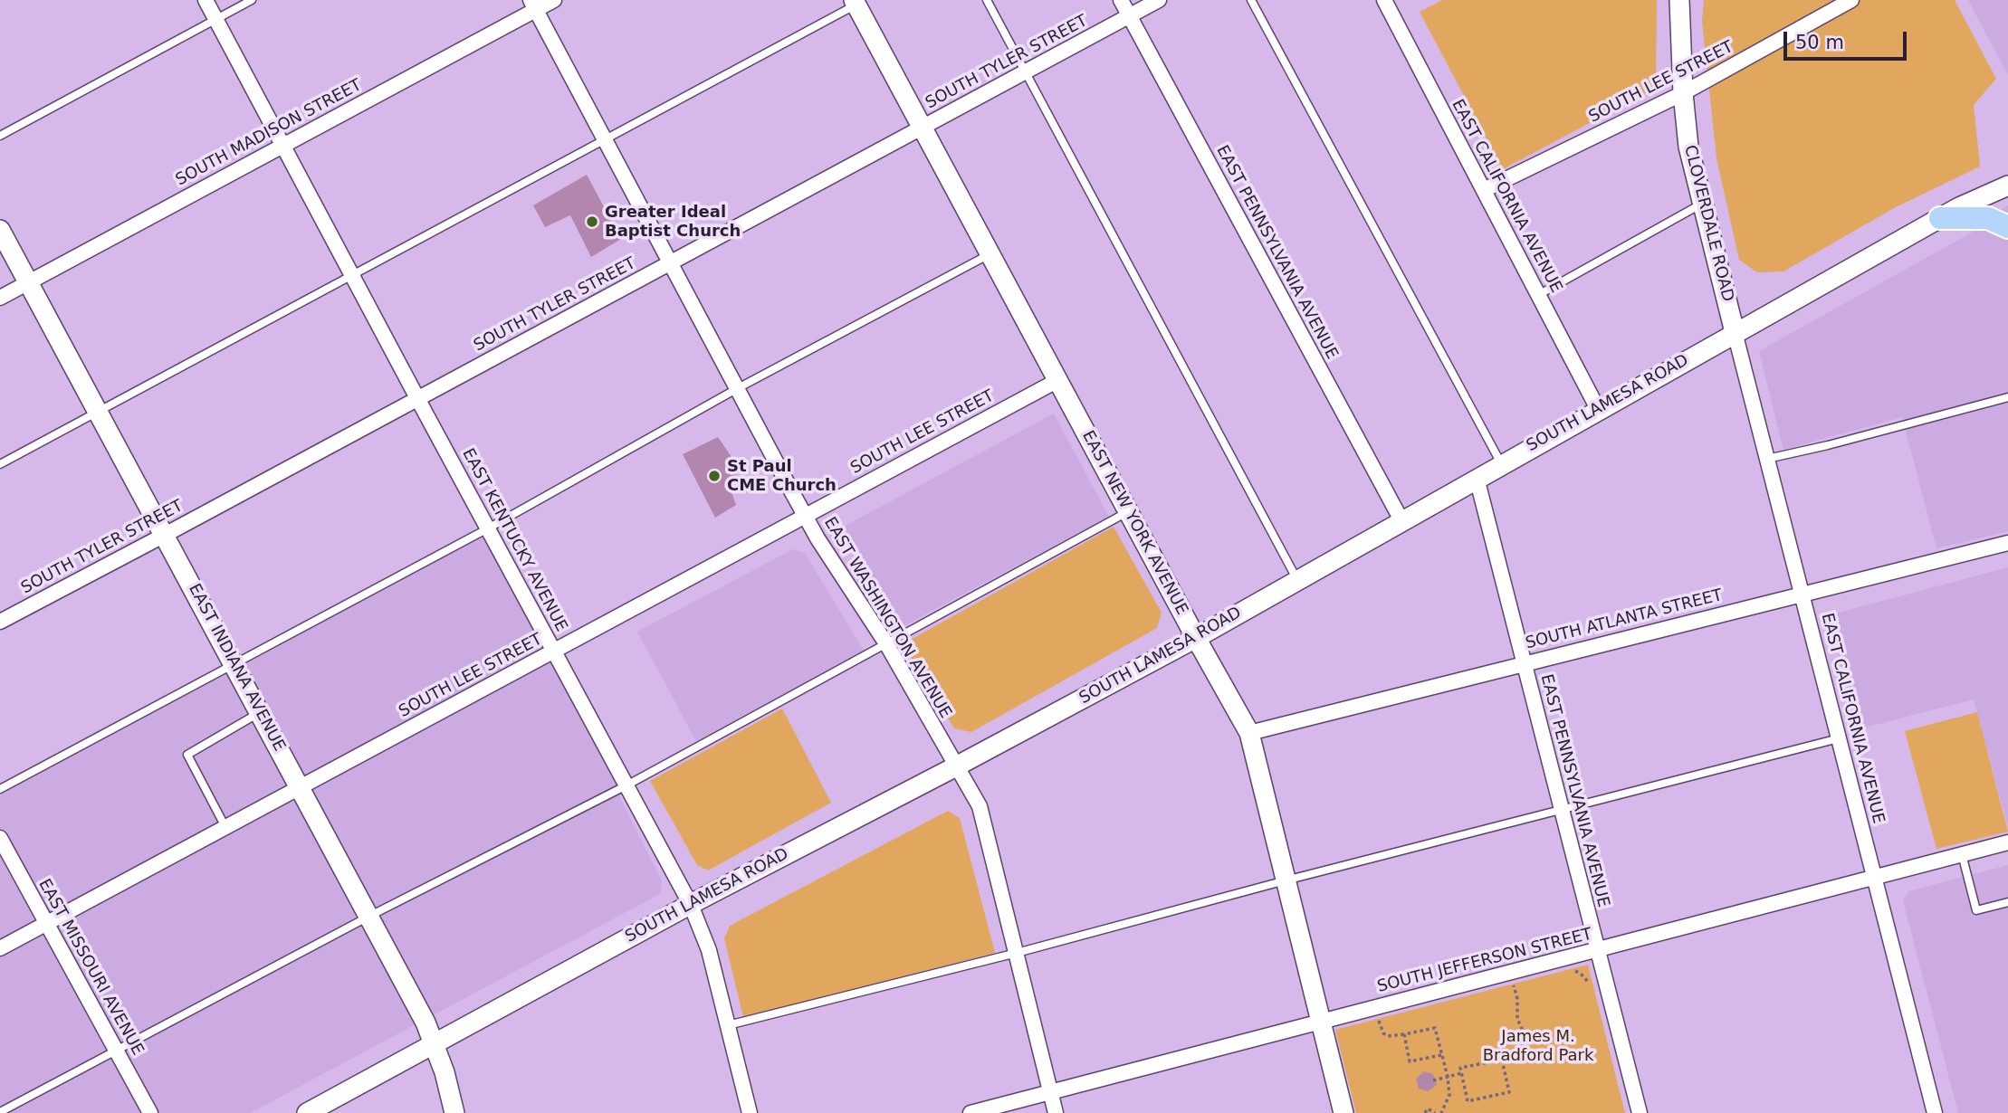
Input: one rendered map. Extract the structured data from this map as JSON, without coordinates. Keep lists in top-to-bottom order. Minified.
{"streets":{"main road":["CLOVERDALE ROAD","SOUTH LAMESA ROAD","EAST NEW YORK AVENUE","EAST INDIANA AVENUE"],"street":["SOUTH TYLER STREET","SOUTH LEE STREET","SOUTH MADISON STREET","EAST CALIFORNIA AVENUE","EAST PENNSYLVANIA AVENUE","EAST KENTUCKY AVENUE","EAST WASHINGTON AVENUE","SOUTH ATLANTA STREET","SOUTH JEFFERSON STREET","EAST MISSOURI AVENUE"]},"crossings":[["SOUTH TYLER STREET","EAST PENNSYLVANIA AVENUE"],["SOUTH TYLER STREET","EAST NEW YORK AVENUE"],["SOUTH TYLER STREET","EAST KENTUCKY AVENUE"],["SOUTH TYLER STREET","EAST WASHINGTON AVENUE"],["SOUTH TYLER STREET","EAST INDIANA AVENUE"],["SOUTH LEE STREET","EAST CALIFORNIA AVENUE"],["SOUTH LEE STREET","CLOVERDALE ROAD"],["SOUTH LEE STREET","EAST NEW YORK AVENUE"],["SOUTH LEE STREET","EAST KENTUCKY AVENUE"],["SOUTH LEE STREET","EAST WASHINGTON AVENUE"],["SOUTH LEE STREET","EAST INDIANA AVENUE"],["SOUTH LEE STREET","EAST MISSOURI AVENUE"],["SOUTH MADISON STREET","EAST KENTUCKY AVENUE"],["SOUTH MADISON STREET","EAST WASHINGTON AVENUE"],["SOUTH MADISON STREET","EAST INDIANA AVENUE"],["EAST CALIFORNIA AVENUE","CLOVERDALE ROAD"],["EAST CALIFORNIA AVENUE","SOUTH LAMESA ROAD"],["EAST CALIFORNIA AVENUE","SOUTH ATLANTA STREET"],["EAST CALIFORNIA AVENUE","SOUTH JEFFERSON STREET"],["CLOVERDALE ROAD","SOUTH LAMESA ROAD"],["EAST PENNSYLVANIA AVENUE","SOUTH LAMESA ROAD"],["EAST PENNSYLVANIA AVENUE","SOUTH ATLANTA STREET"],["EAST PENNSYLVANIA AVENUE","SOUTH JEFFERSON STREET"],["SOUTH LAMESA ROAD","EAST NEW YORK AVENUE"],["SOUTH LAMESA ROAD","EAST KENTUCKY AVENUE"],["SOUTH LAMESA ROAD","EAST WASHINGTON AVENUE"],["SOUTH LAMESA ROAD","EAST INDIANA AVENUE"],["EAST NEW YORK AVENUE","SOUTH ATLANTA STREET"],["EAST NEW YORK AVENUE","SOUTH JEFFERSON STREET"],["EAST WASHINGTON AVENUE","SOUTH JEFFERSON STREET"]],"parks":["James M. Bradford Park"],"places":["Greater Ideal Baptist Church","St Paul CME Church"],"scale_bar":"50 m"}
